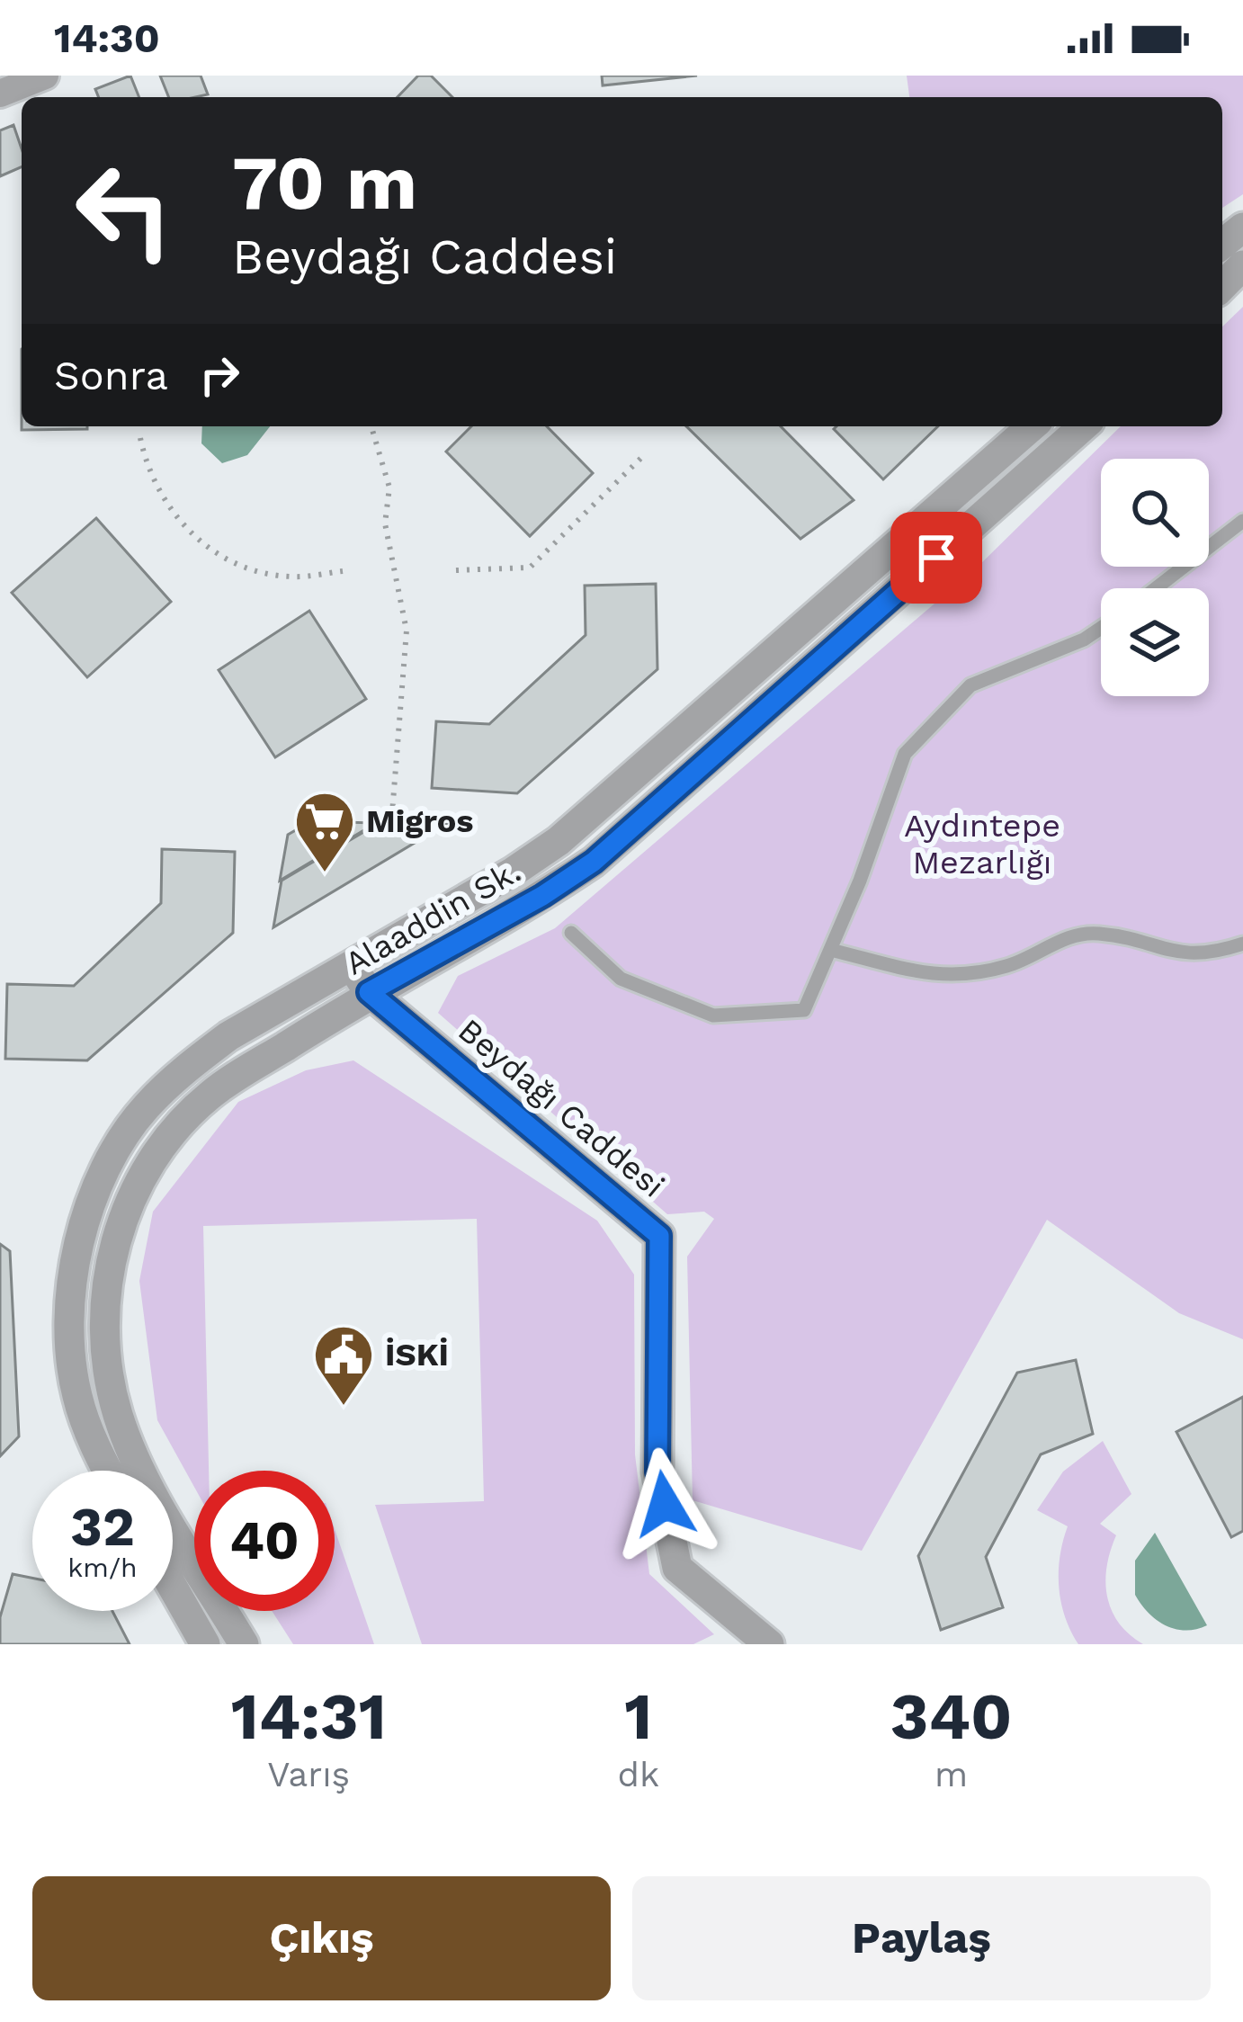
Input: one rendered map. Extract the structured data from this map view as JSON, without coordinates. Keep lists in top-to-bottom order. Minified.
{"streets":{"street":["Alaaddin Sk.","Beydağı Caddesi"]},"crossings":[["Alaaddin Sk.","Beydağı Caddesi"]],"parks":["Aydıntepe Mezarlığı"],"places":{"supermarket":["Migros"],"public building":["İSKİ"]},"page":{"status":"14:30","turn":["70 m","Beydağı Caddesi"],"then":"Sonra","speed":"32 km/h","limit":"40","eta":["14:31","Varış","1","dk","340","m"],"buttons":["Çıkış","Paylaş"]}}
